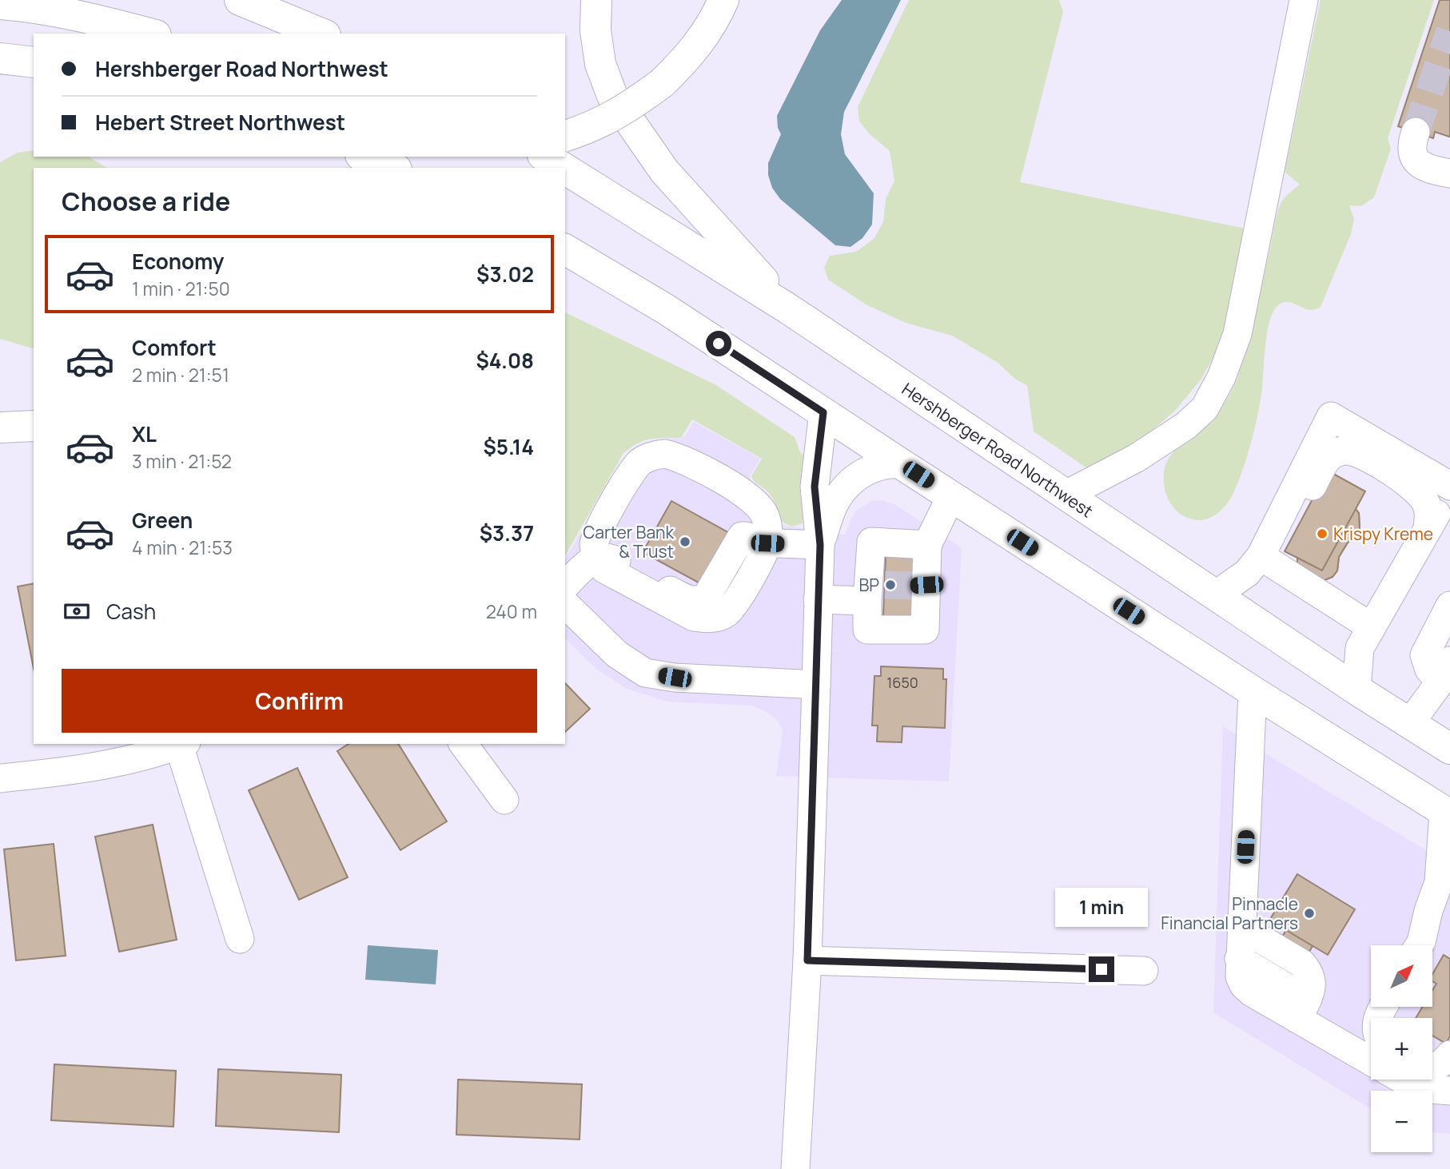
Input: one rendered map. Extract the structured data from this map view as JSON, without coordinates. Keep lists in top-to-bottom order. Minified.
{"streets":{"main road":["Hershberger Road Northwest"]},"places":["Krispy Kreme","Carter Bank & Trust","BP","Pinnacle Financial Partners"],"house_numbers":["1650"],"north":"top right","page":{"banner":["Hershberger Road Northwest","Hebert Street Northwest"],"heading":"Choose a ride","list":[{"name":"Economy","note":"1 min · 21:50","value":"$3.02"},{"name":"Comfort","note":"2 min · 21:51","value":"$4.08"},{"name":"XL","note":"3 min · 21:52","value":"$5.14"},{"name":"Green","note":"4 min · 21:53","value":"$3.37"}],"pay":["Cash","240 m"],"buttons":"Confirm","bubble":"1 min","map_buttons":["+","−"]}}
